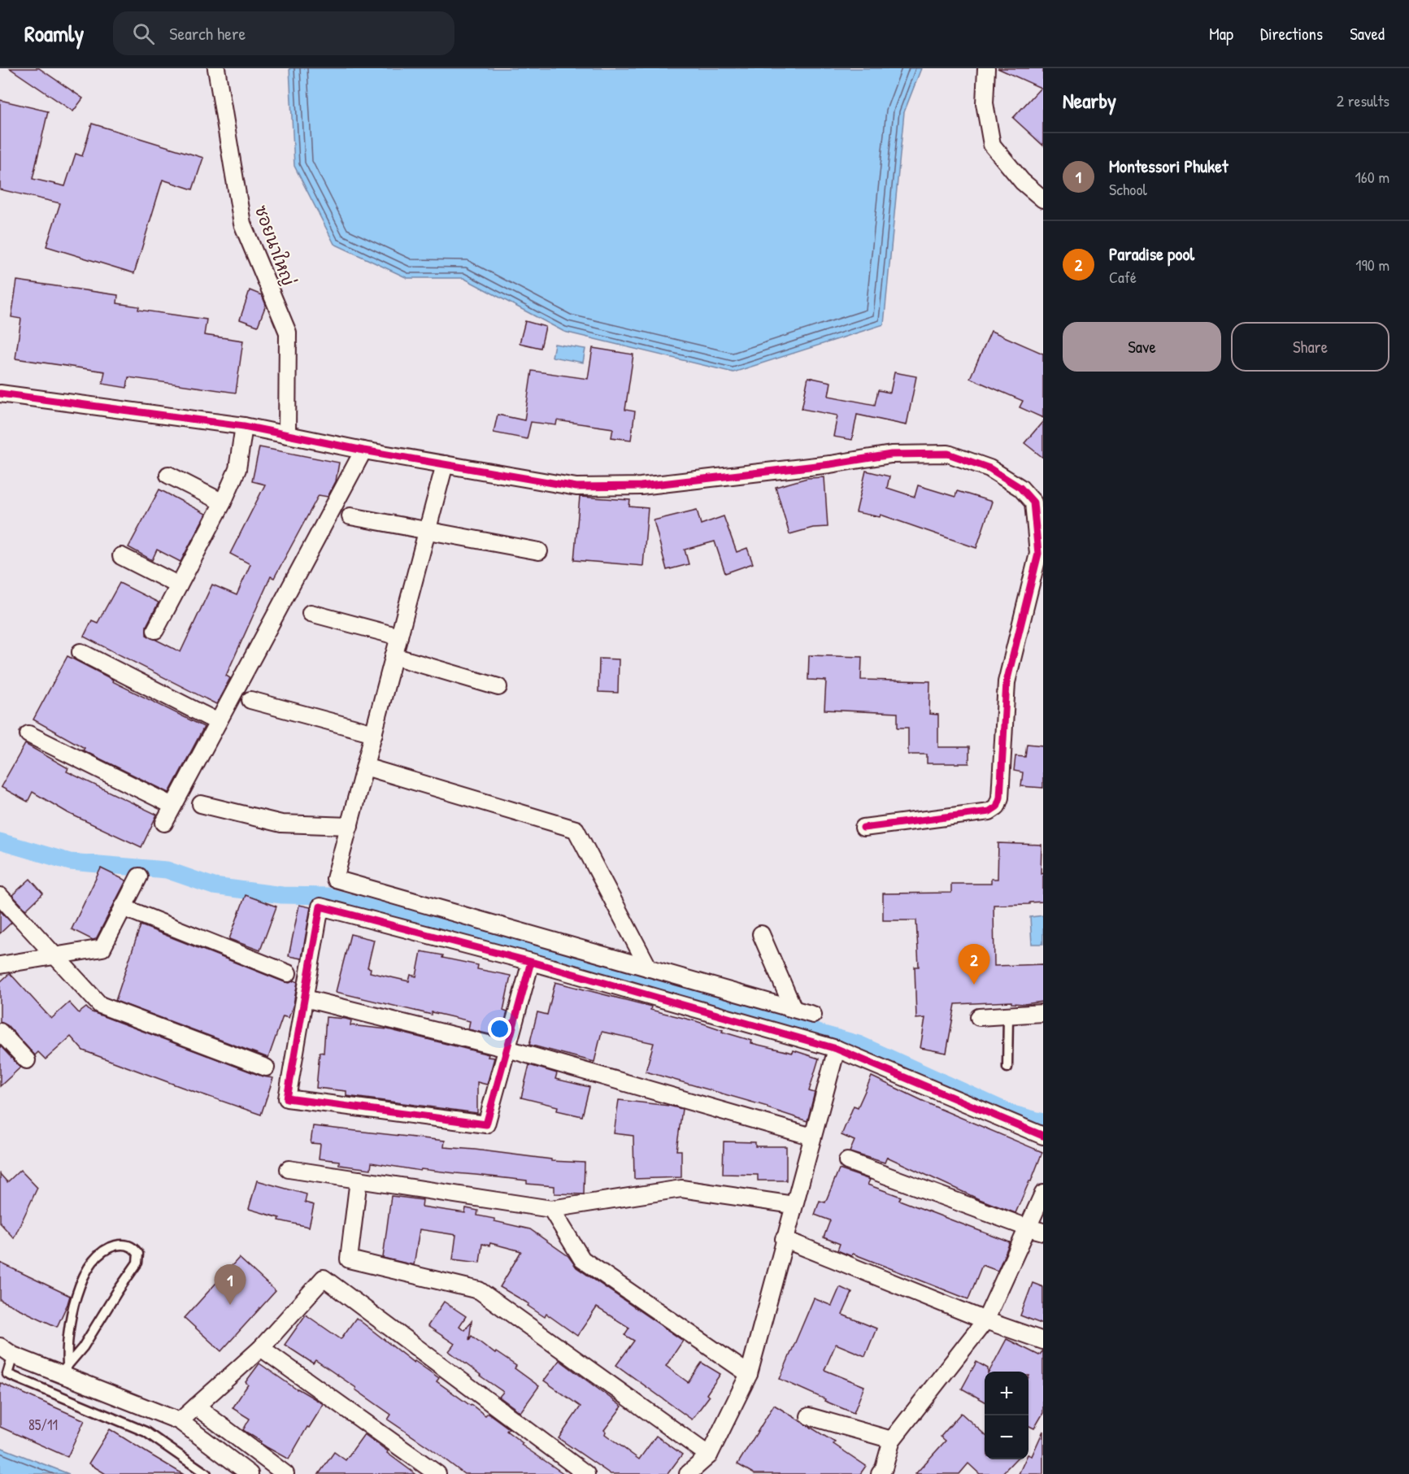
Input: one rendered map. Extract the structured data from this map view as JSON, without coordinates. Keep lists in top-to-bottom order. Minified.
{"streets":{"street":["ซอยนาใหญ่"]},"house_numbers":["85/11"],"page":{"header":"Roamly","search":"Search here","nav":["Map","Directions","Saved"],"heading":["Nearby","2 results"],"list":[{"mark":"1","name":"Montessori Phuket","note":"School","value":"160 m"},{"mark":"2","name":"Paradise pool","note":"Café","value":"190 m"}],"buttons":["Save","Share"],"pins":["2","1"],"map_buttons":["+","−"]}}
